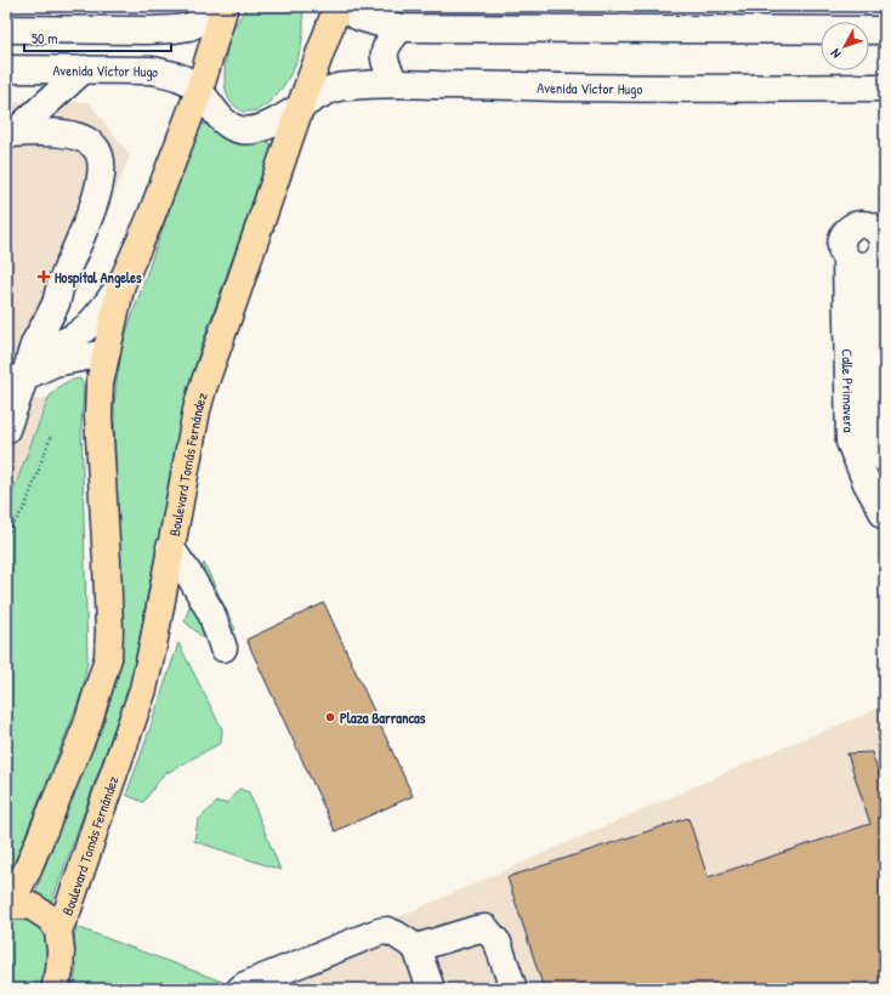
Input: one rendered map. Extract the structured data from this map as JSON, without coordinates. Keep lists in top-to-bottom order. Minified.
{"streets":{"main road":["Boulevard Tomás Fernández"],"street":["Avenida Víctor Hugo","Calle Primavera"]},"crossings":[["Avenida Víctor Hugo","Boulevard Tomás Fernández"]],"places":{"health":["Hospital Angeles"],"other":["Plaza Barrancas"]},"scale_bar":"50 m","north":"bottom left"}
